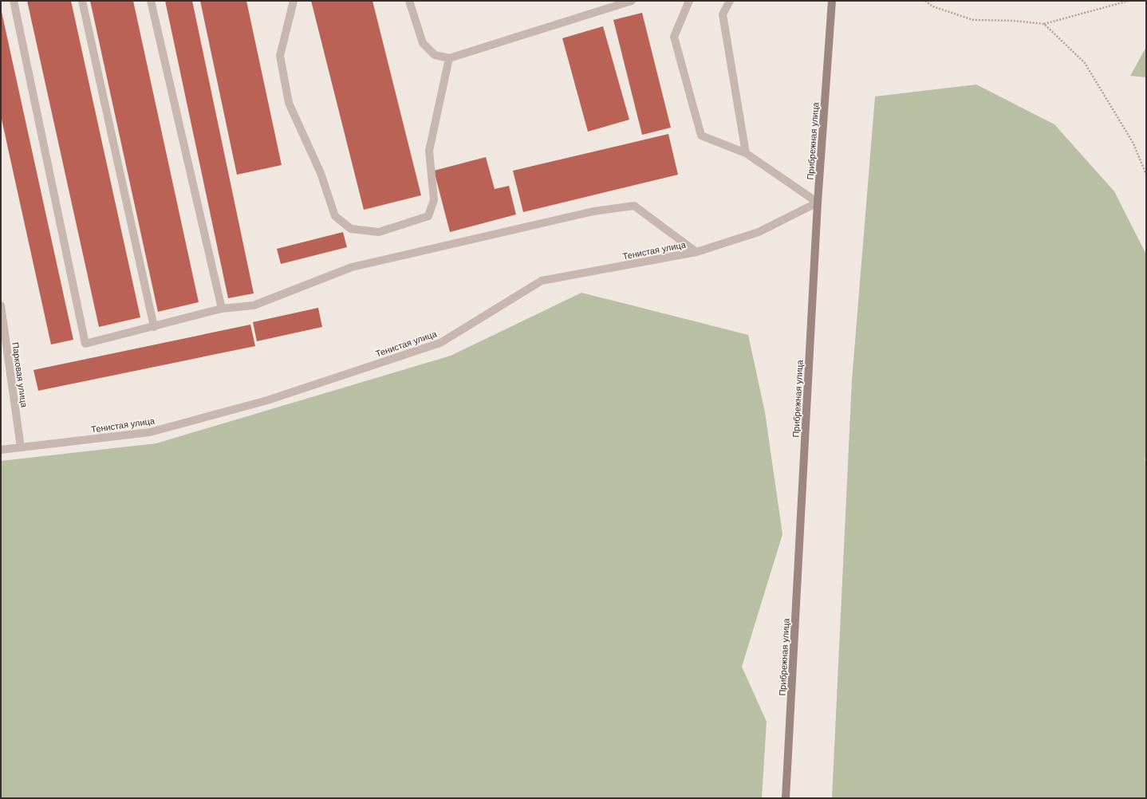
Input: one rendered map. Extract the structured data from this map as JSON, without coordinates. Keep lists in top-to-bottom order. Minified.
{"streets":{"street":["Прибрежная улица","Тенистая улица","Парковая улица"]},"crossings":[["Прибрежная улица","Тенистая улица"],["Тенистая улица","Парковая улица"]]}
